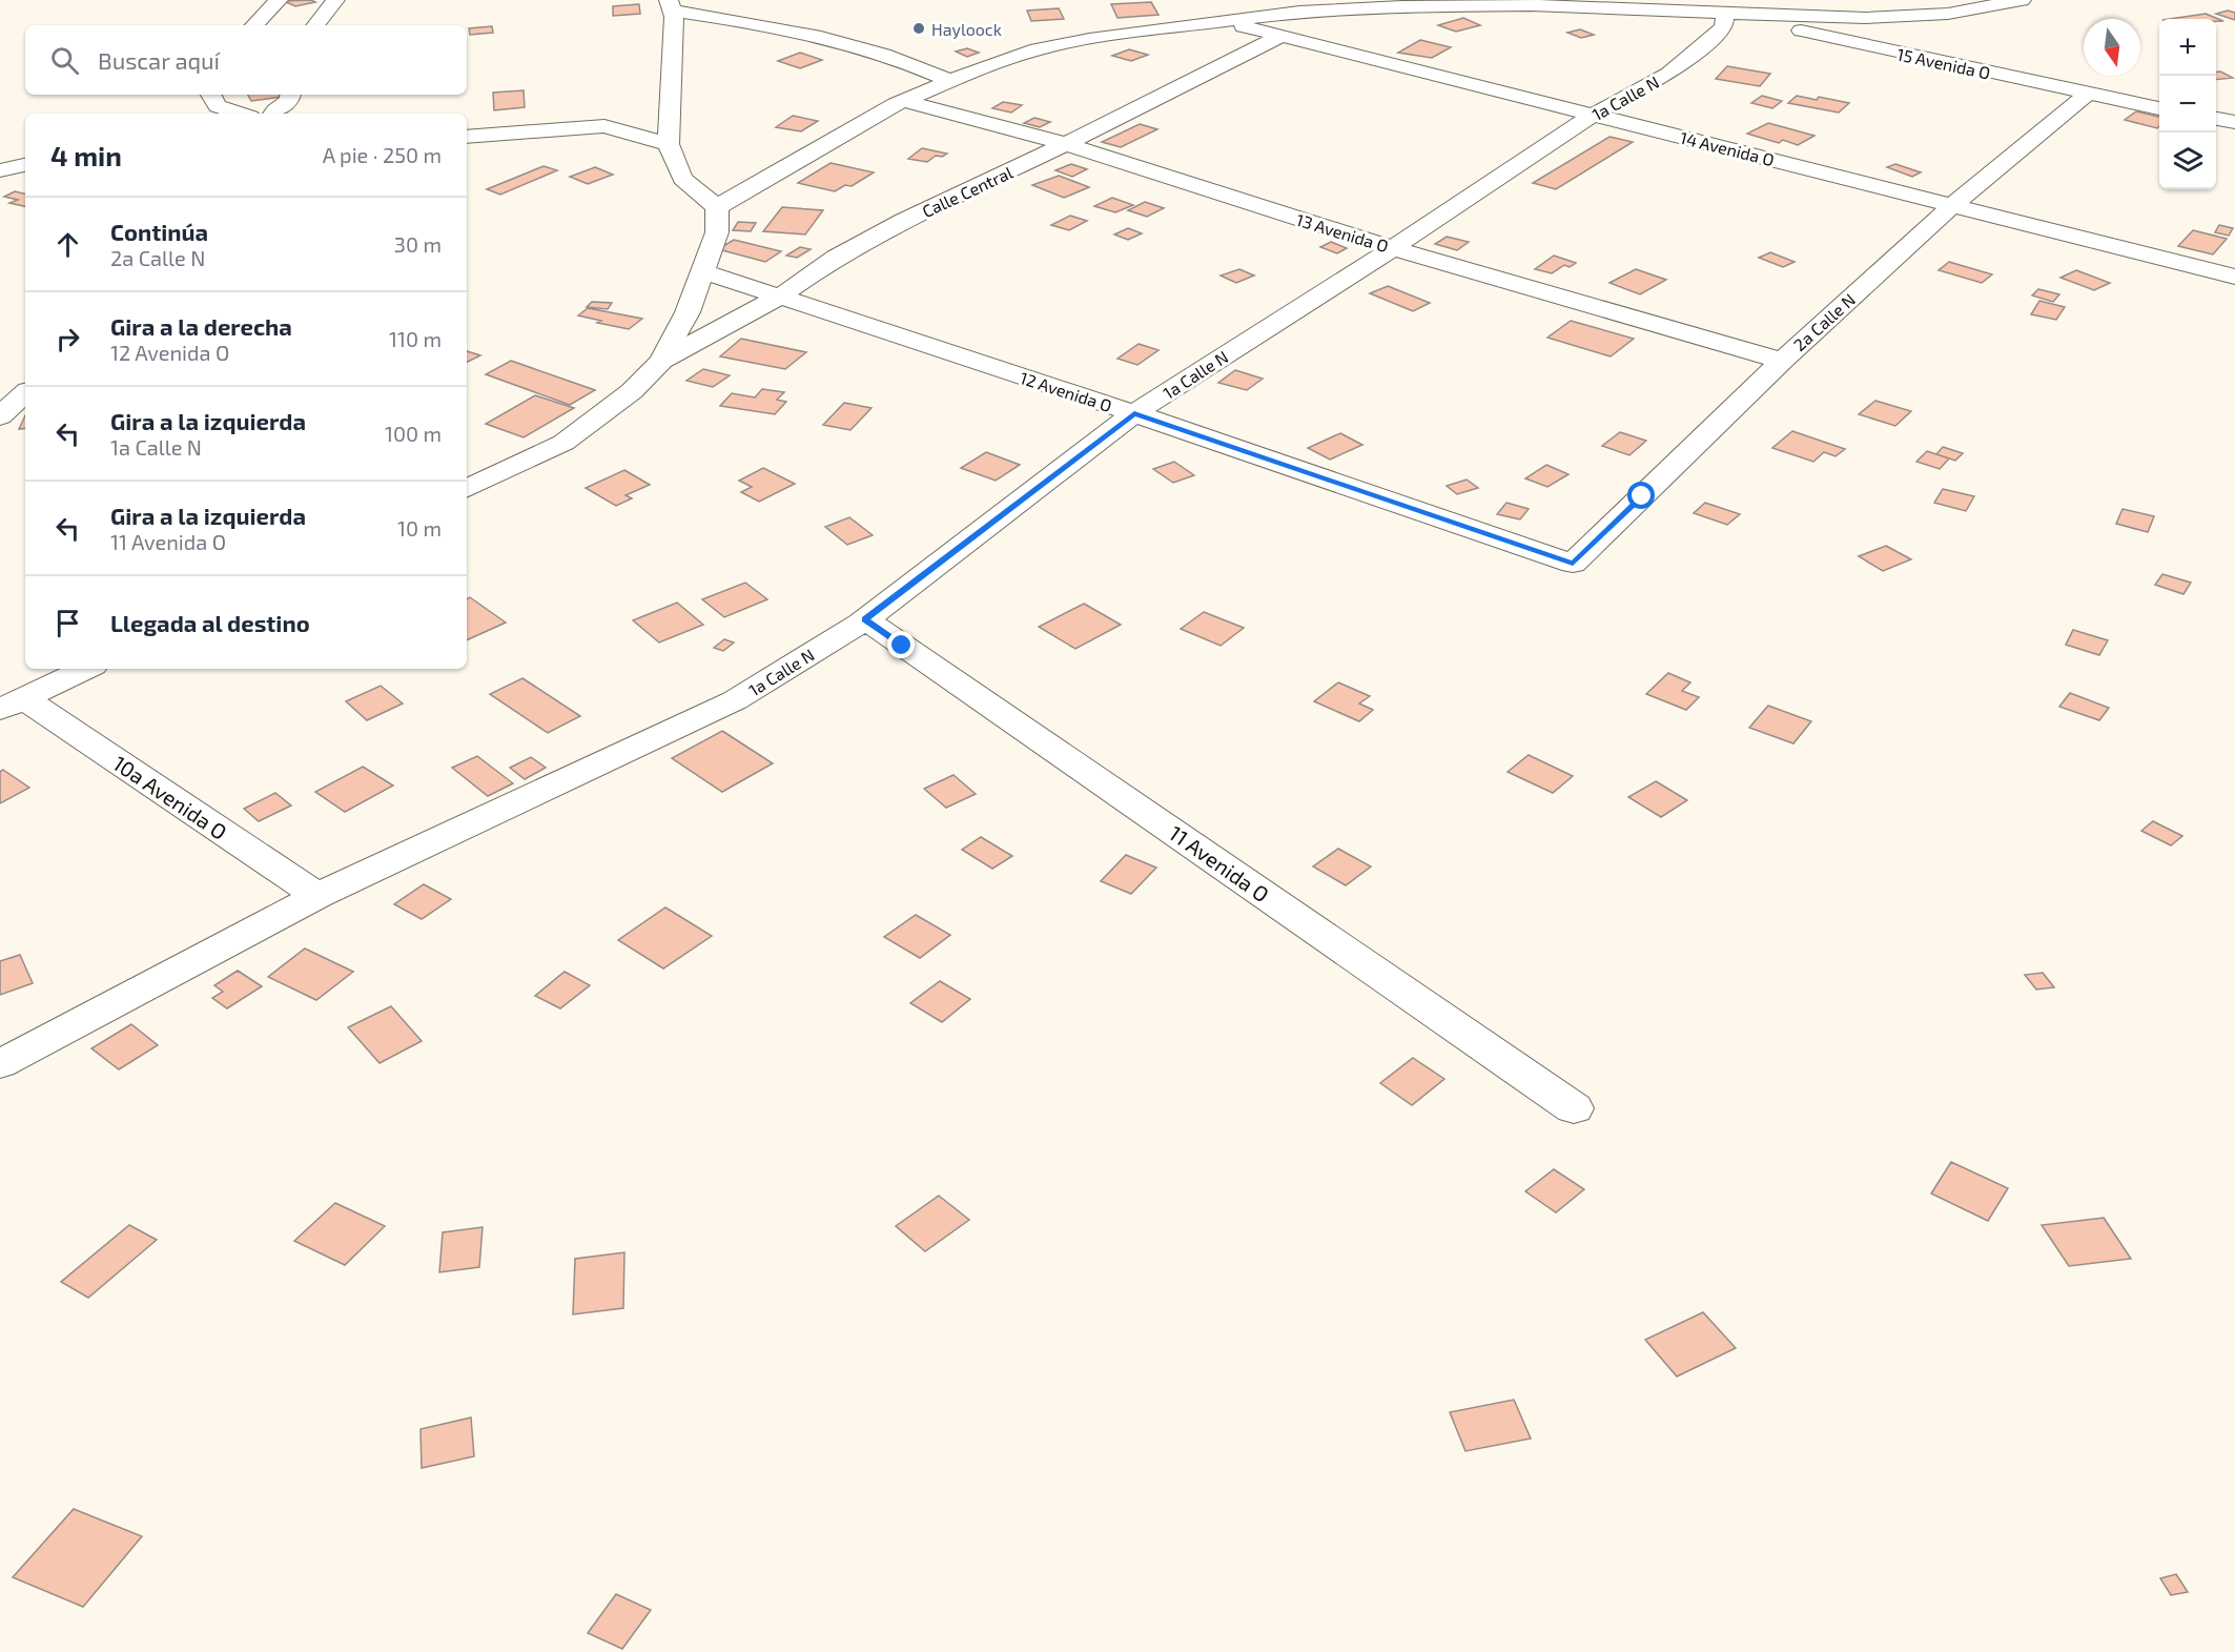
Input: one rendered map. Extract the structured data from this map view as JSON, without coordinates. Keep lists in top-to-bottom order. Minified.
{"streets":{"street":["15 Avenida O","1a Calle N","14 Avenida O","Calle Central","13 Avenida O","2a Calle N","12 Avenida O","10a Avenida O","11 Avenida O"]},"crossings":[["15 Avenida O","1a Calle N"],["15 Avenida O","2a Calle N"],["1a Calle N","14 Avenida O"],["1a Calle N","13 Avenida O"],["1a Calle N","12 Avenida O"],["1a Calle N","10a Avenida O"],["1a Calle N","11 Avenida O"],["14 Avenida O","Calle Central"],["14 Avenida O","2a Calle N"],["Calle Central","13 Avenida O"],["Calle Central","12 Avenida O"],["13 Avenida O","2a Calle N"],["2a Calle N","12 Avenida O"]],"places":["Hayloock"],"north":"bottom","page":{"map_buttons":["+","−"],"search":"Buscar aquí","heading":["4 min","A pie · 250 m"],"list":[["Continúa","2a Calle N","30 m"],["Gira a la derecha","12 Avenida O","110 m"],["Gira a la izquierda","1a Calle N","100 m"],["Gira a la izquierda","11 Avenida O","10 m"],"Llegada al destino"]}}
